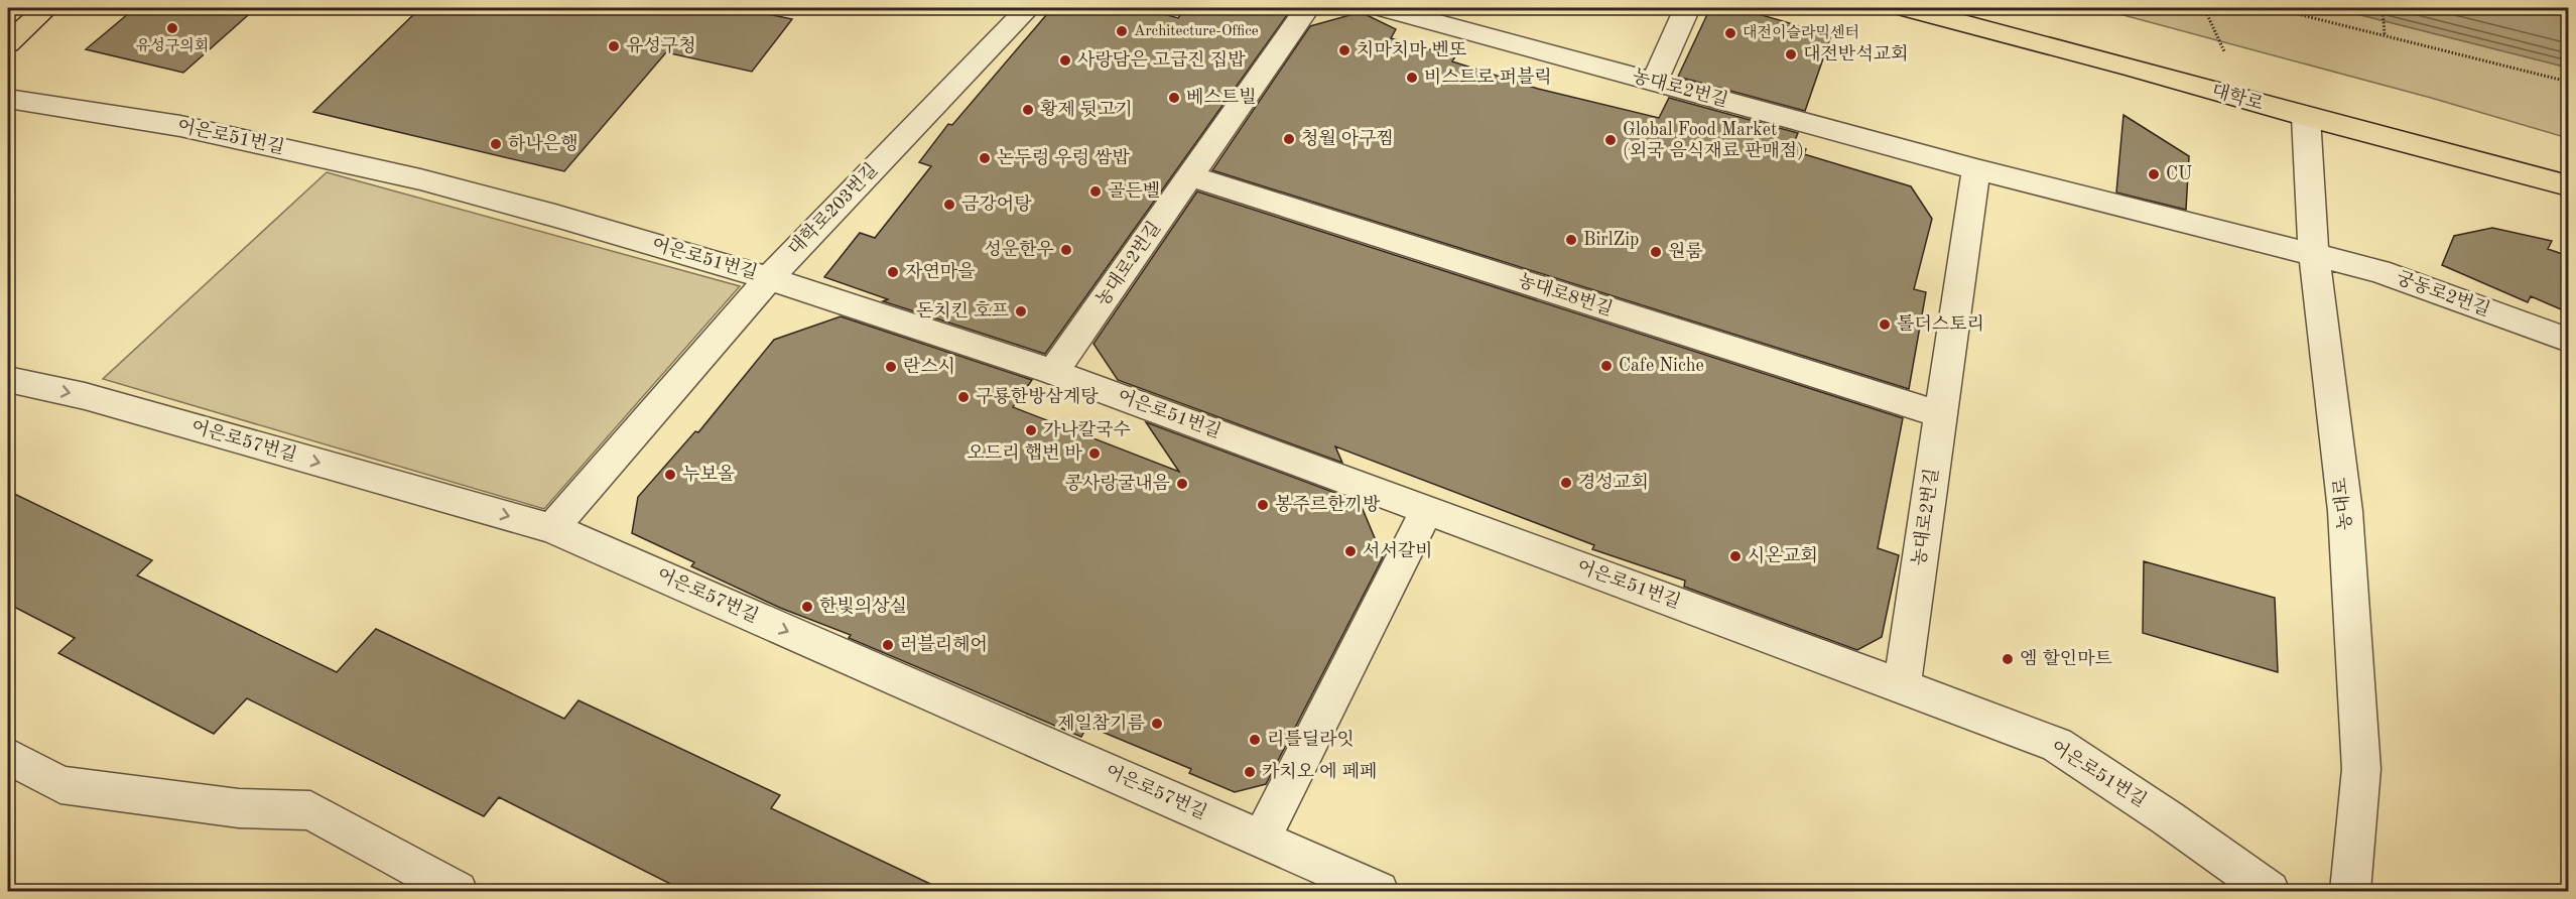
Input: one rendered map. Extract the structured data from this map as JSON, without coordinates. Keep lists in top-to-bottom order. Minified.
{"streets":{"main road":["대학로"],"street":["농대로2번길","어은로51번길","대학로203번길","궁동로2번길","농대로8번길","어은로57번길","농대로"]},"crossings":[["농대로2번길","어은로51번길"],["농대로2번길","궁동로2번길"],["농대로2번길","농대로8번길"],["농대로2번길","농대로"],["대학로","농대로"],["어은로51번길","대학로203번길"],["대학로203번길","어은로57번길"],["궁동로2번길","농대로"]],"one_way":["어은로57번길"],"places":["유성구의회","Architecture-Office","대전이슬라믹센터","유성구청","치마치마 벤또","대전반석교회","사랑담은 고급진 집밥","비스트로 퍼블릭","베스트빌","황제 뒷고기","청월 아구찜","Global Food Market (외국 음식재료 판매점)","하나은행","논두렁 우렁 쌈밥","CU","골든벨","금강어탕","BirlZip","성운한우","원룸","자연마을","돈치킨 호프","톨더스토리","Cafe Niche","란스시","구룡한방삼계탕","가나칼국수","오드리 햅번 바","누보올","경성교회","콩사랑굴내음","봉주르한끼방","서서갈비","시온교회","한빛의상실","러블리헤어","엠 할인마트","제일참기름","리틀딜라잇","카치오 에 페페"]}
